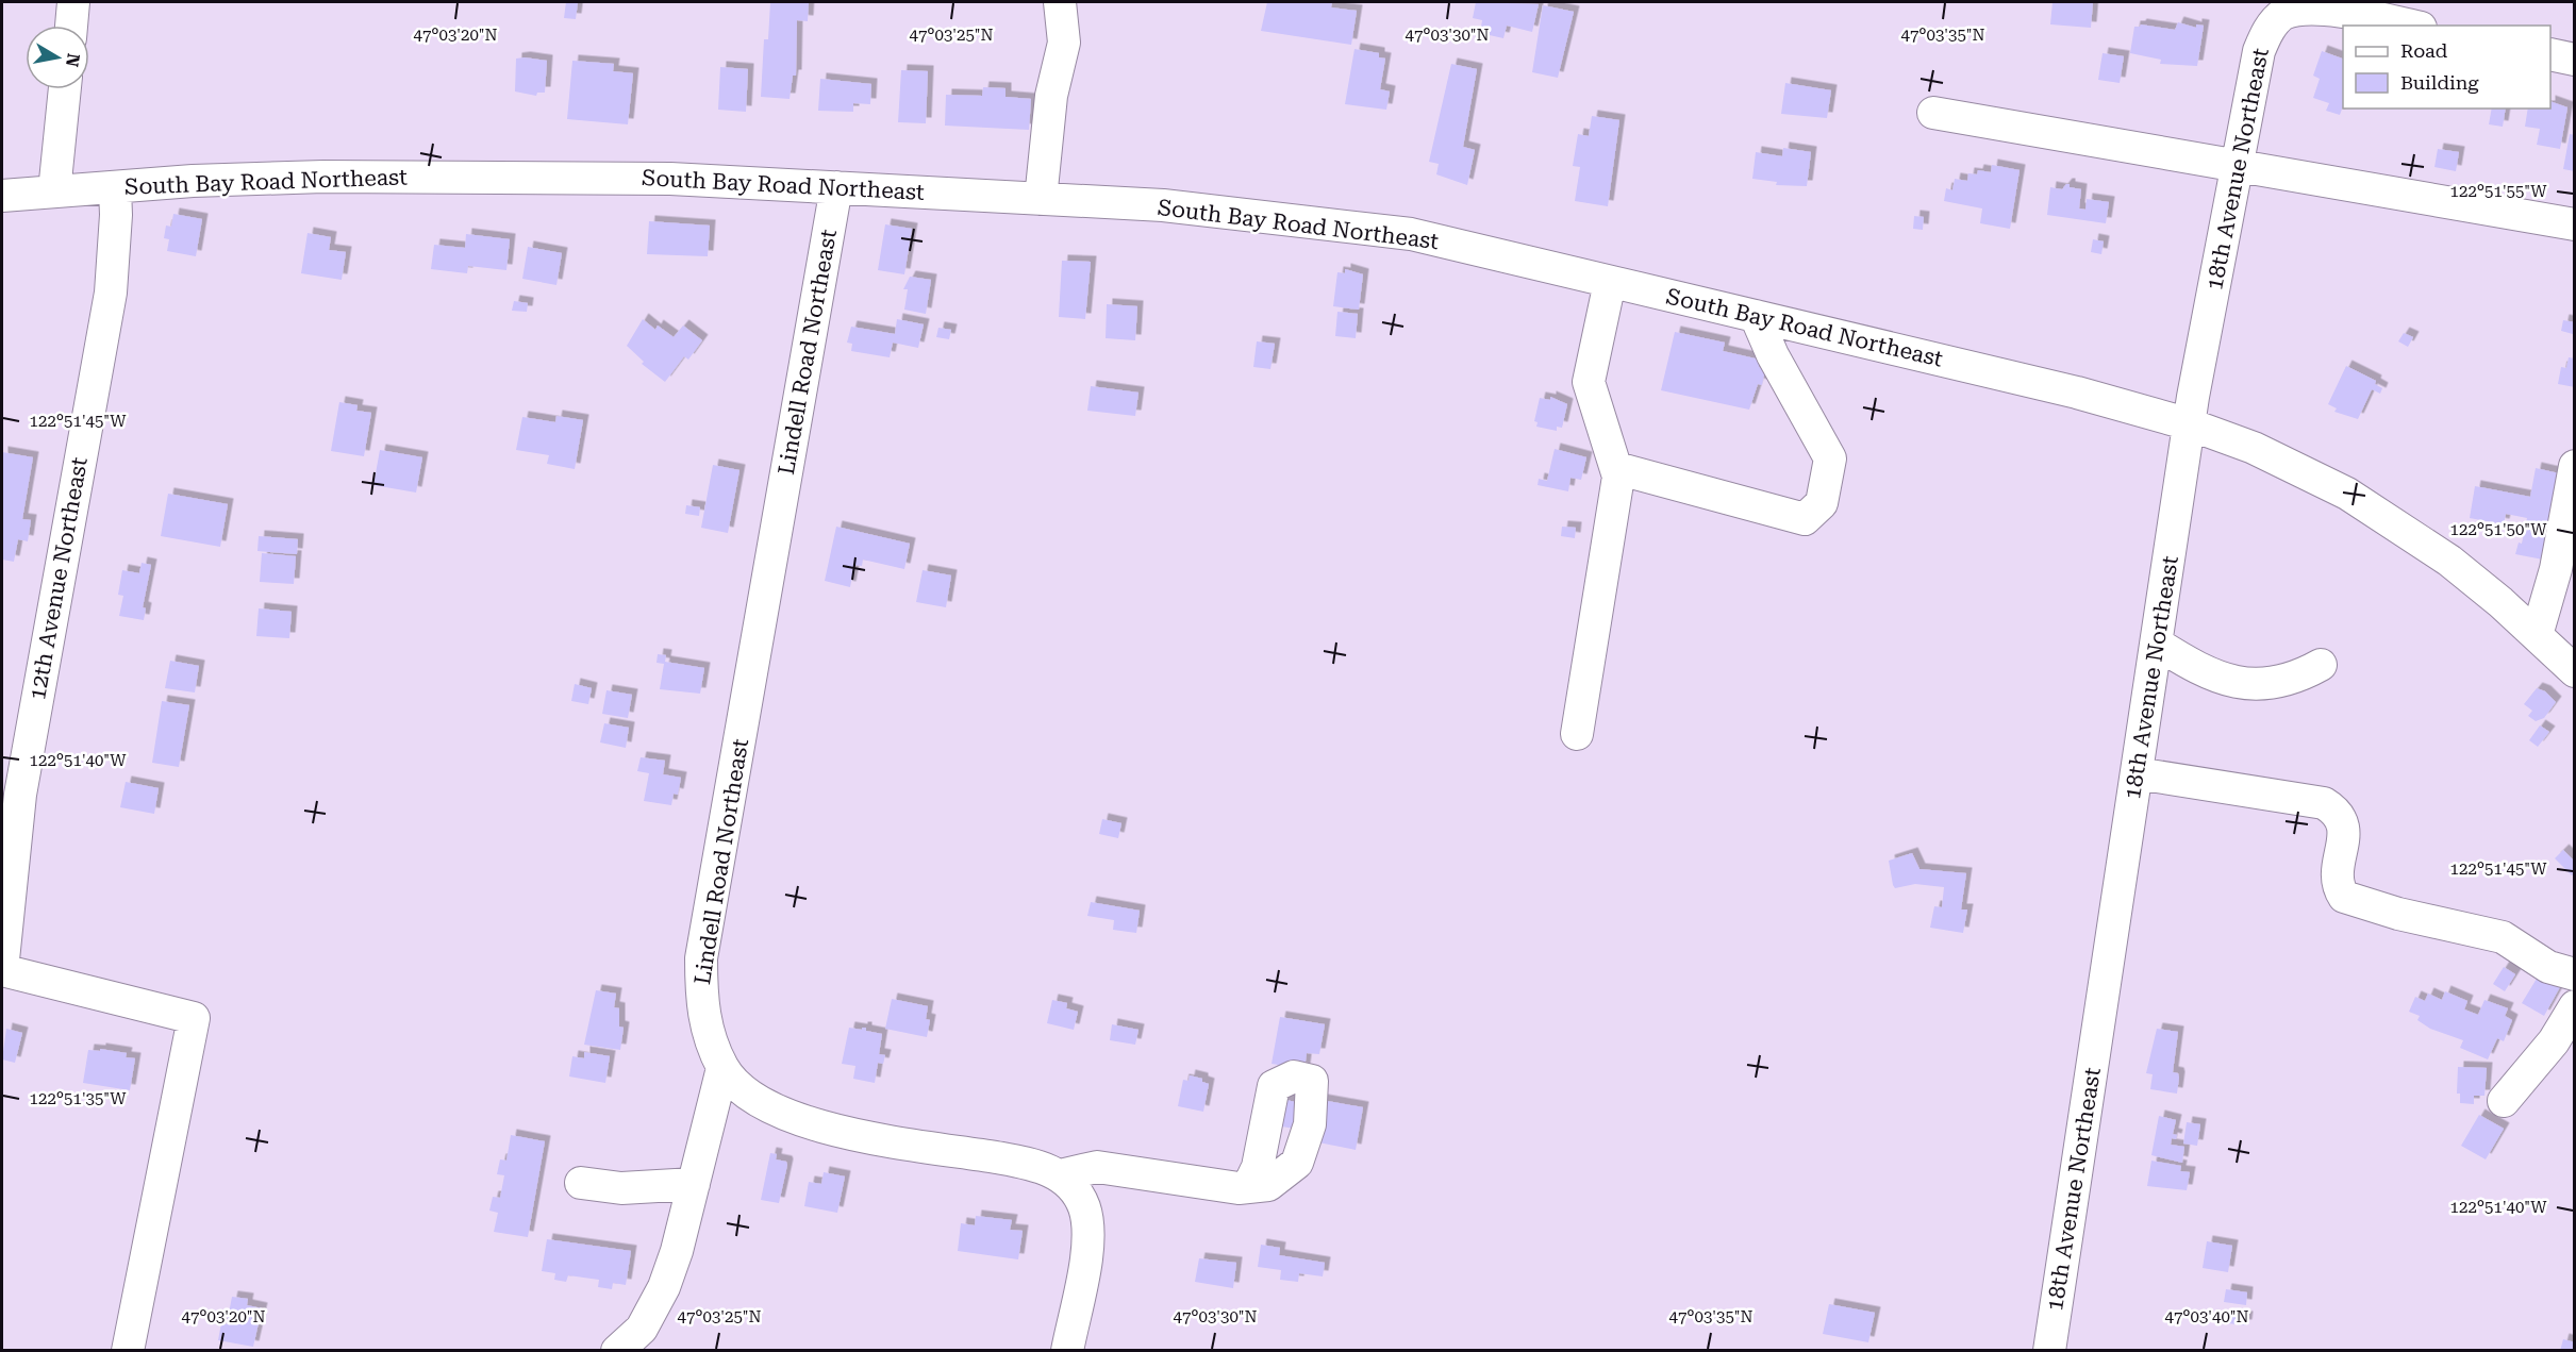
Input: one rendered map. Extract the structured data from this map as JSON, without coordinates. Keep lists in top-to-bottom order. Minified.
{"streets":{"street":["18th Avenue Northeast","South Bay Road Northeast","Lindell Road Northeast","12th Avenue Northeast"]},"crossings":[["18th Avenue Northeast","South Bay Road Northeast"],["South Bay Road Northeast","Lindell Road Northeast"],["South Bay Road Northeast","12th Avenue Northeast"]],"legend":["Road","Building"],"north":"right","coordinates":["47°03'20\"N","47°03'25\"N","47°03'30\"N","47°03'35\"N","122°51'55\"W","122°51'45\"W","122°51'50\"W","122°51'40\"W","122°51'35\"W","47°03'40\"N"]}
